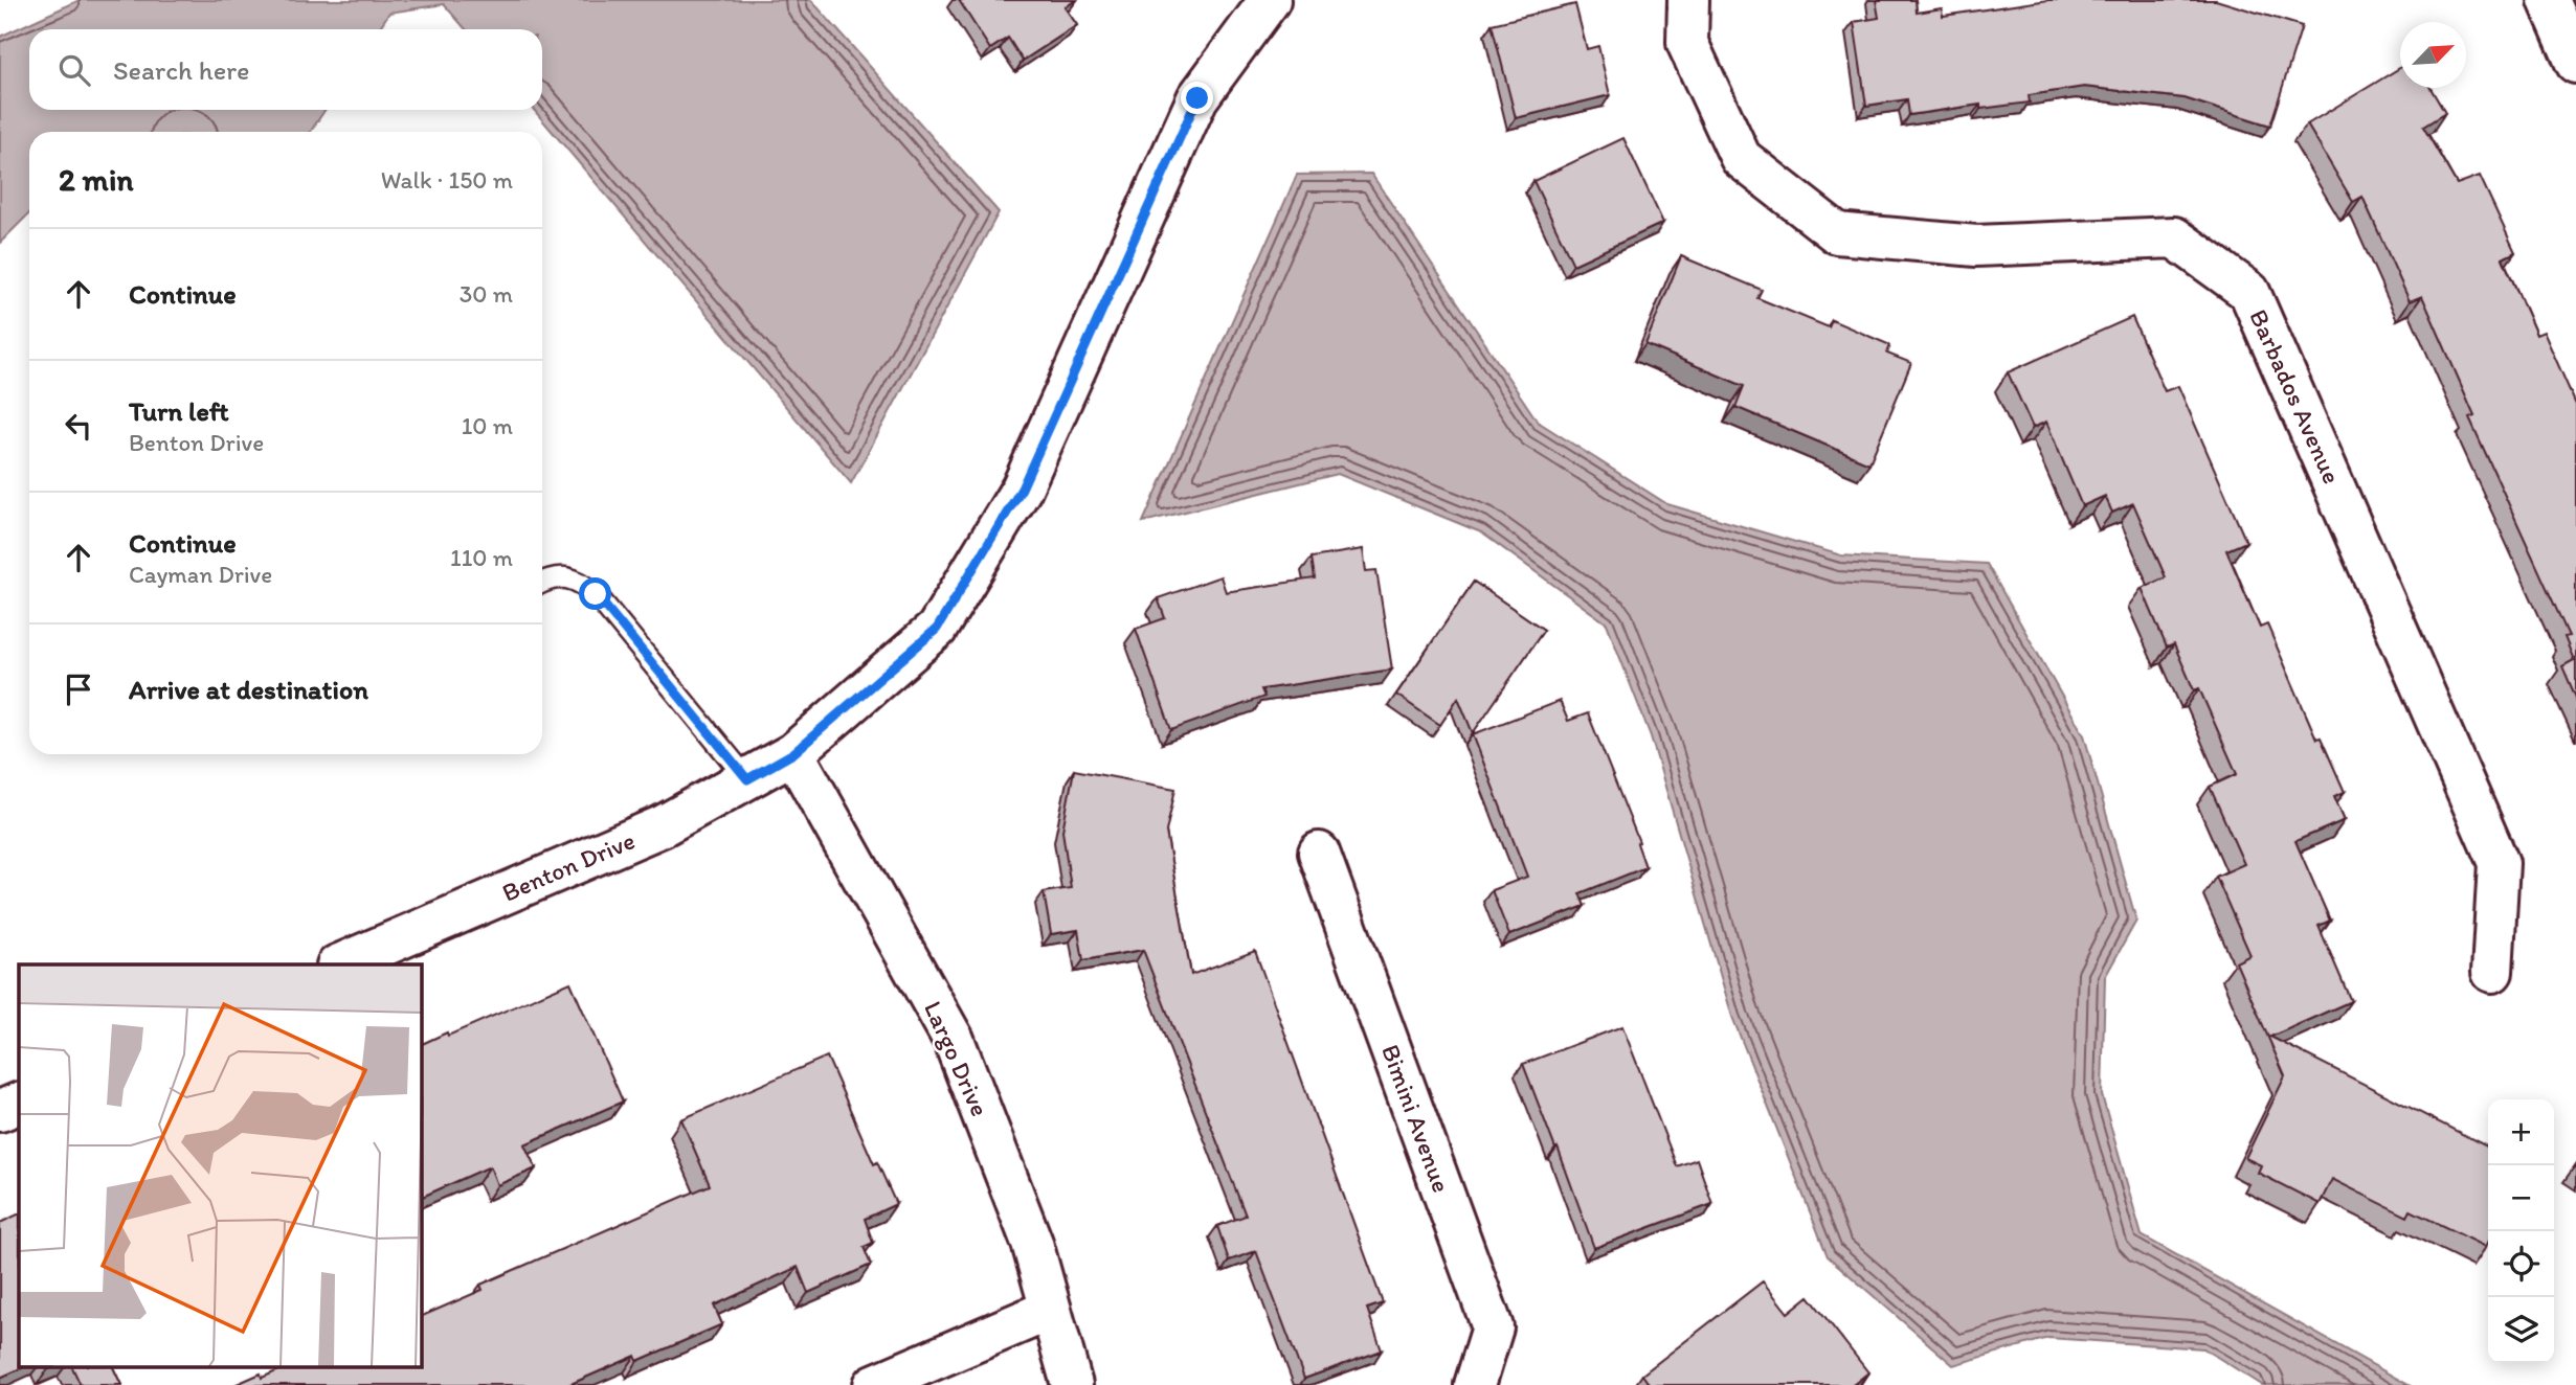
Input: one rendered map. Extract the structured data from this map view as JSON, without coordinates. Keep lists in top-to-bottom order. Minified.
{"streets":{"street":["Barbados Avenue","Benton Drive","Largo Drive","Bimini Avenue"]},"crossings":[["Benton Drive","Largo Drive"]],"north":"top right","page":{"search":"Search here","heading":["2 min","Walk · 150 m"],"list":[["Continue","30 m"],["Turn left","Benton Drive","10 m"],["Continue","Cayman Drive","110 m"],"Arrive at destination"],"map_buttons":["+","−"]}}
